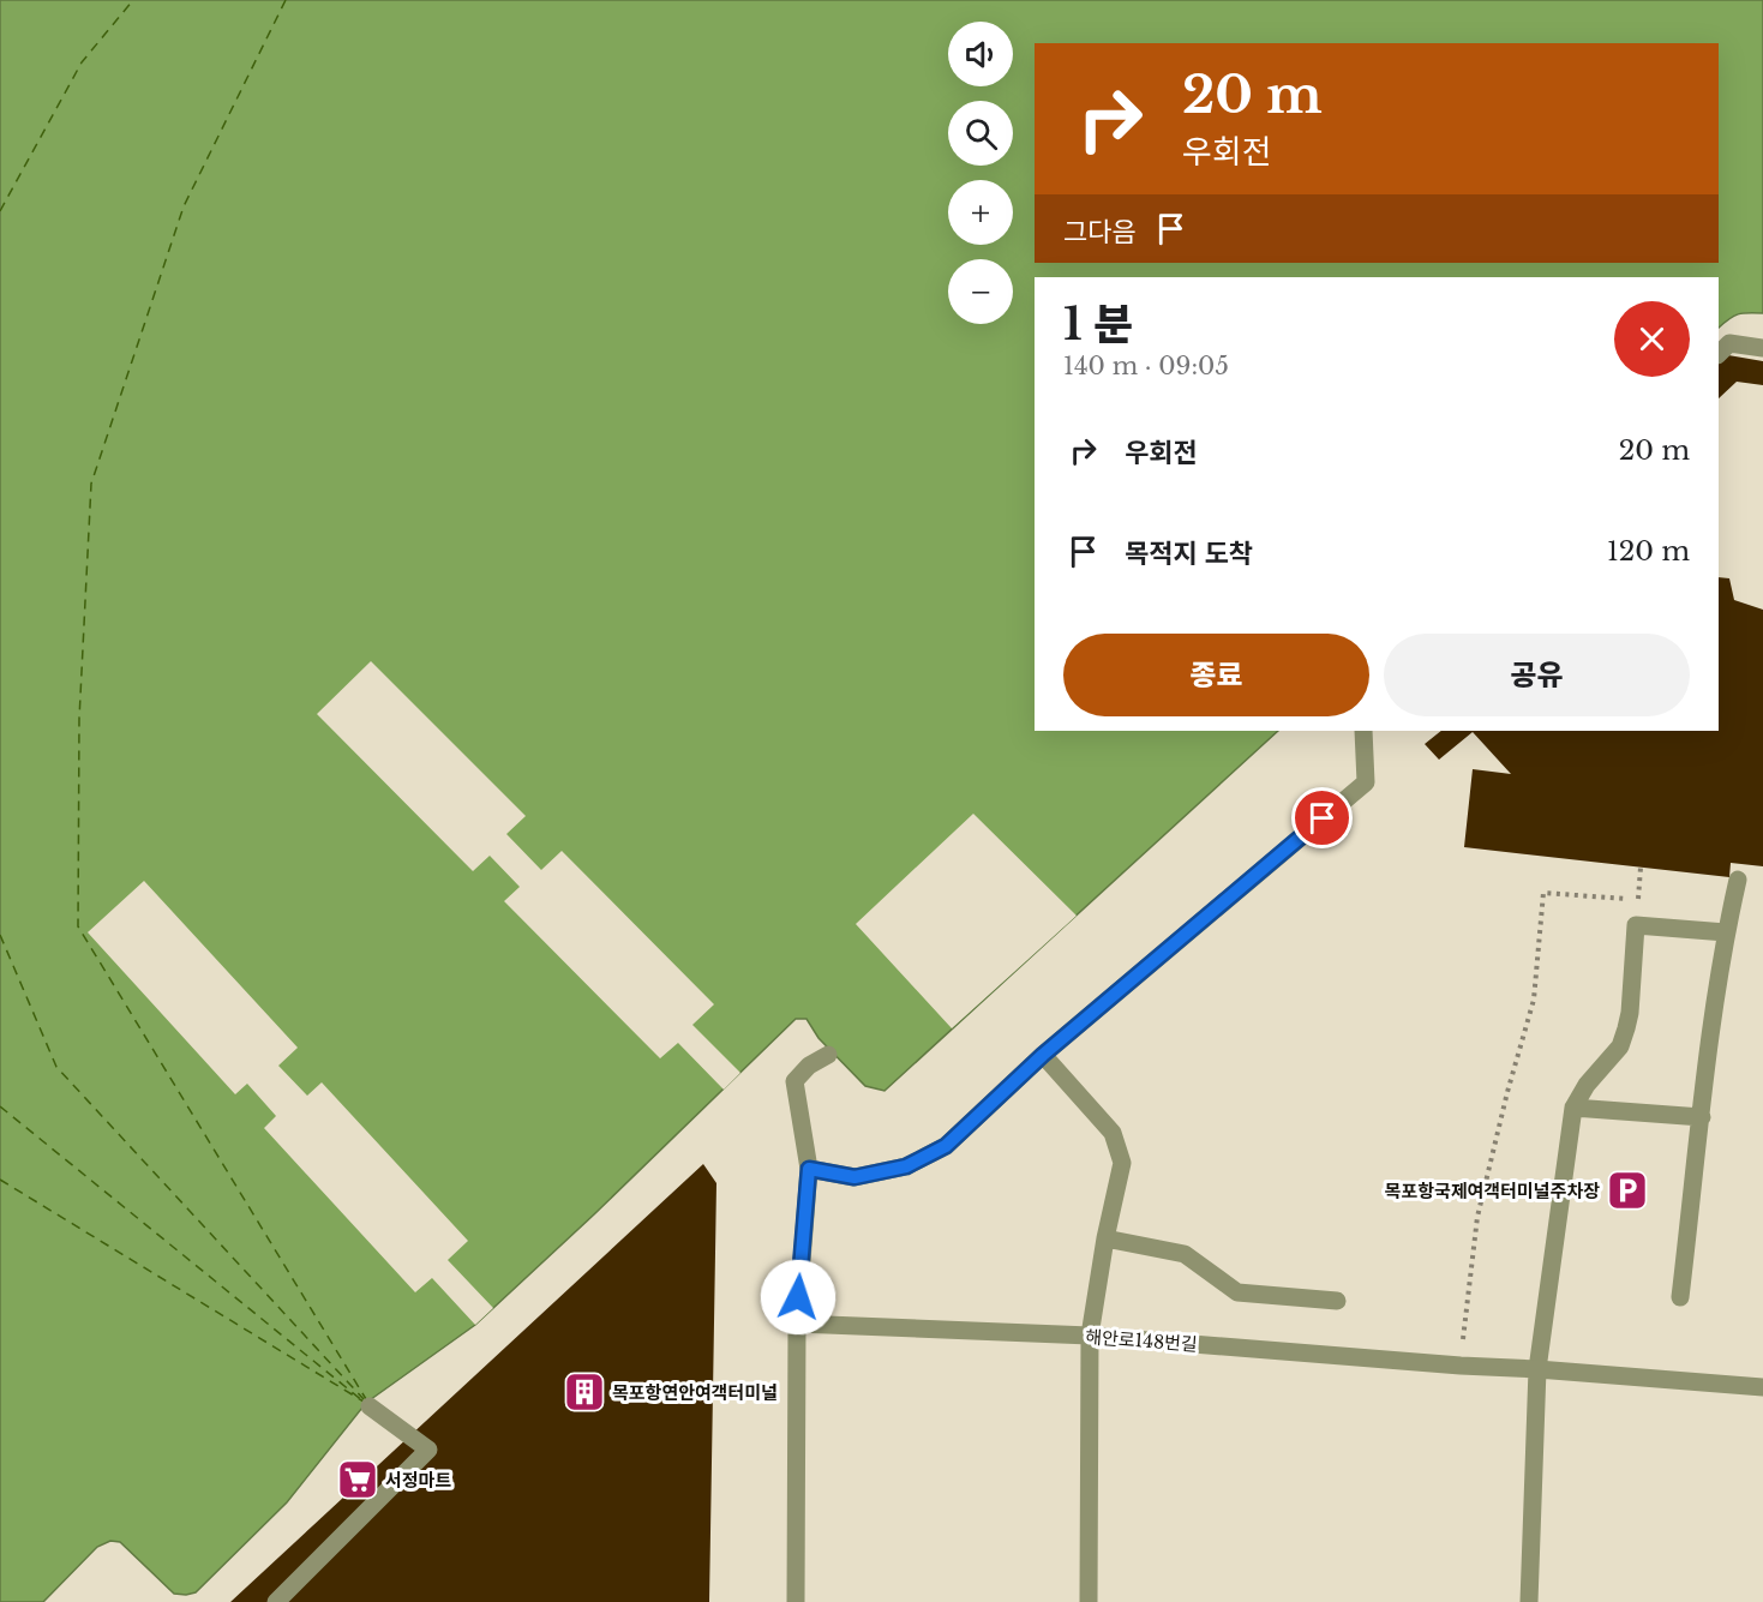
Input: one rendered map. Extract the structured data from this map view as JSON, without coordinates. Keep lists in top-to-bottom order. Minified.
{"streets":{"street":["해안로148번길"]},"places":{"parking":["목포항국제여객터미널주차장"],"building":["목포항연안여객터미널"],"supermarket":["서정마트"]},"page":{"map_buttons":["+","−"],"turn":["20 m","우회전"],"then":"그다음","heading":["1 분","140 m · 09:05"],"list":[{"name":"우회전","value":"20 m"},{"name":"목적지 도착","value":"120 m"}],"buttons":["종료","공유"]}}
